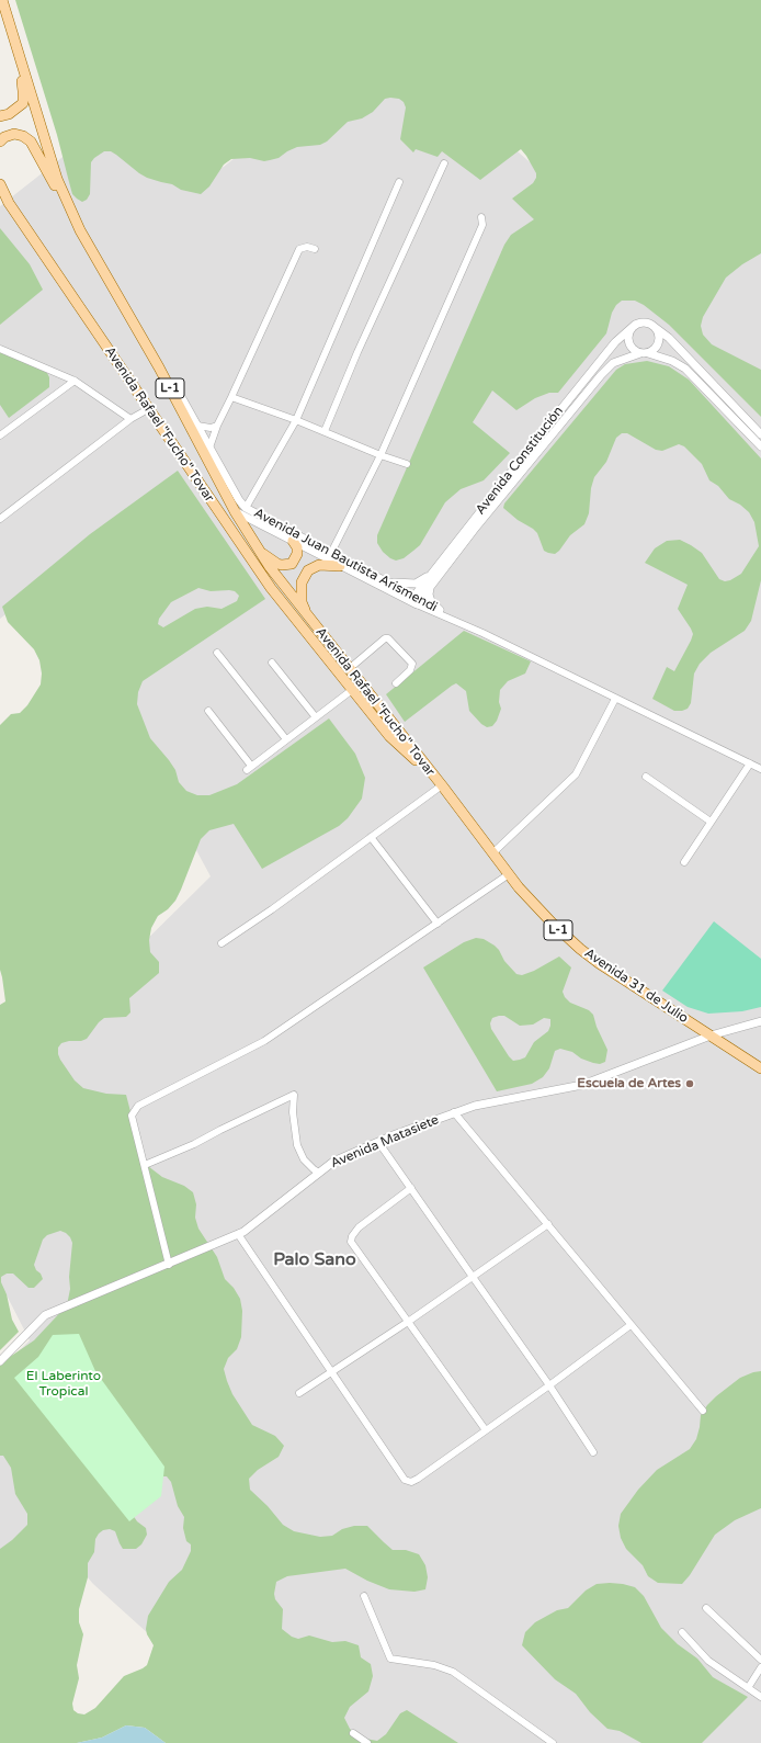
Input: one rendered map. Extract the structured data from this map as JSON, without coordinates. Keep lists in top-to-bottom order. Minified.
{"streets":{"main road":["L-1","Avenida Rafael \"Fucho\" Tovar","Avenida 31 de Julio"],"street":["Avenida Constitución","Avenida Juan Bautista Arismendi","Avenida Matasiete"]},"crossings":[["L-1","Avenida Rafael \"Fucho\" Tovar"],["L-1","Avenida Constitución"],["L-1","Avenida Juan Bautista Arismendi"],["Avenida Rafael \"Fucho\" Tovar","Avenida Juan Bautista Arismendi"],["Avenida Rafael \"Fucho\" Tovar","Avenida 31 de Julio"],["Avenida Constitución","Avenida Juan Bautista Arismendi"],["Avenida 31 de Julio","Avenida Matasiete"]],"districts":["Palo Sano"],"parks":["El Laberinto Tropical"],"places":["Escuela de Artes"]}
